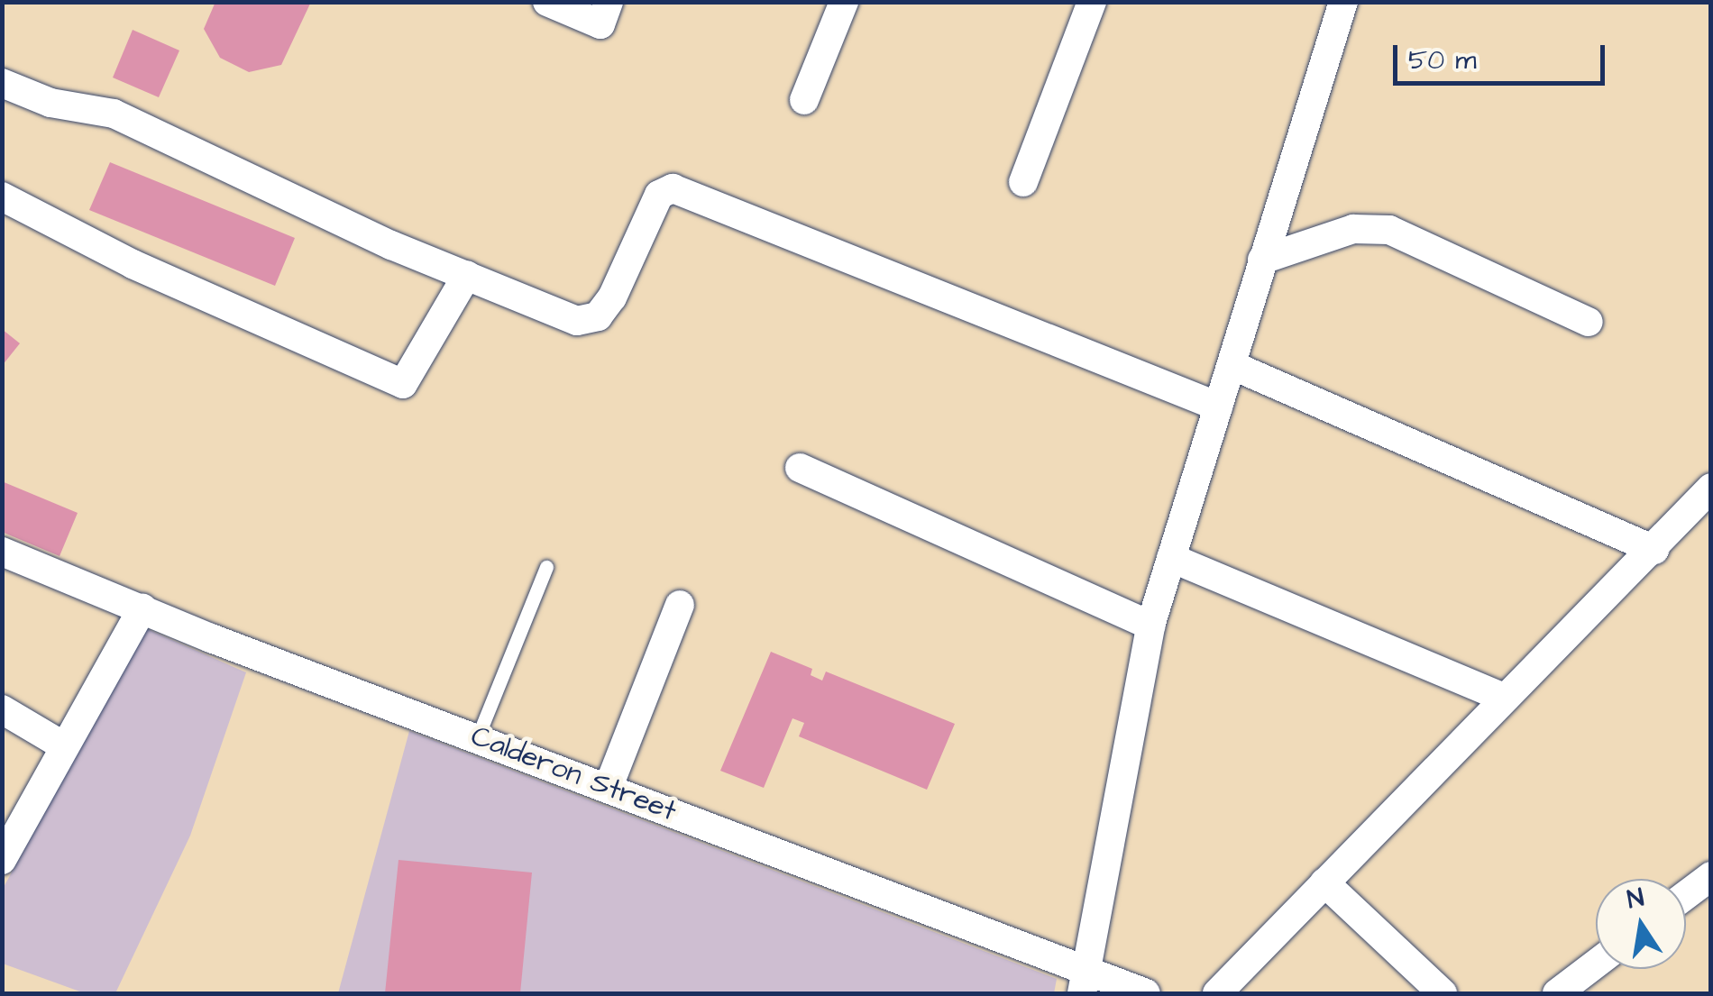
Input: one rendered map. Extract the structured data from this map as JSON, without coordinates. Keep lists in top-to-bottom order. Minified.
{"streets":{"street":["Calderon Street"]},"scale_bar":"50 m","north":"top"}
